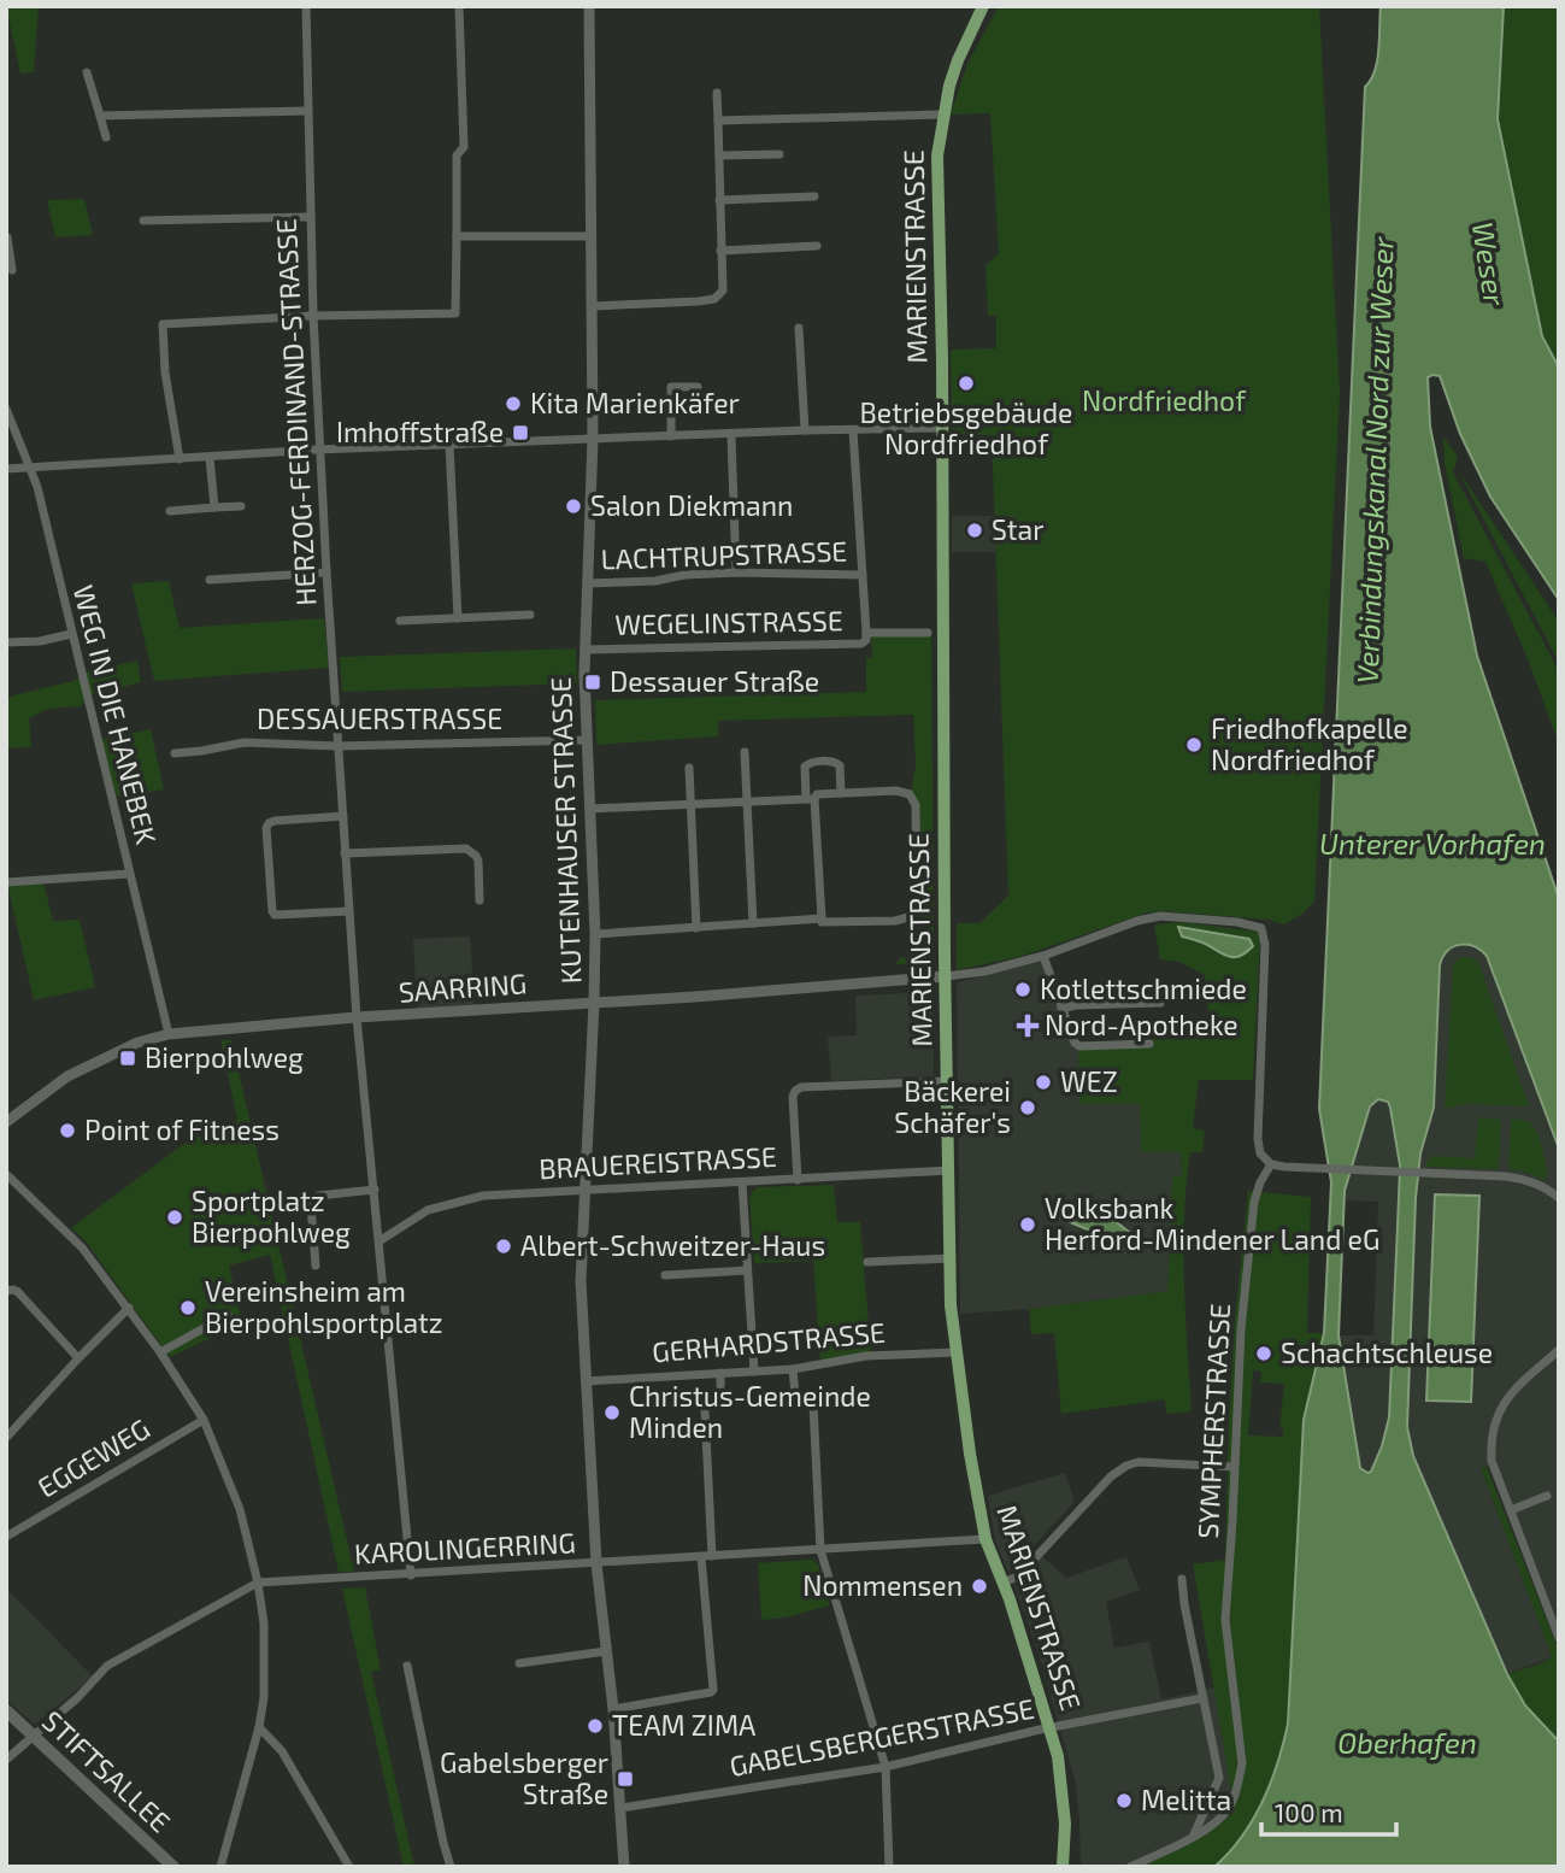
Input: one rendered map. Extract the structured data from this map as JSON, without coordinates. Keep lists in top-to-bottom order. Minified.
{"streets":{"main road":["MARIENSTRASSE","STIFTSALLEE"],"street":["HERZOG-FERDINAND-STRASSE","LACHTRUPSTRASSE","WEGELINSTRASSE","WEG IN DIE HANEBEK","DESSAUERSTRASSE","KUTENHAUSER STRASSE","SAARRING","BRAUEREISTRASSE","GERHARDSTRASSE","SYMPHERSTRASSE","EGGEWEG","KAROLINGERRING","GABELSBERGERSTRASSE"]},"crossings":[["MARIENSTRASSE","SAARRING"],["MARIENSTRASSE","BRAUEREISTRASSE"],["MARIENSTRASSE","GERHARDSTRASSE"],["MARIENSTRASSE","KAROLINGERRING"],["MARIENSTRASSE","GABELSBERGERSTRASSE"],["HERZOG-FERDINAND-STRASSE","DESSAUERSTRASSE"],["HERZOG-FERDINAND-STRASSE","SAARRING"],["HERZOG-FERDINAND-STRASSE","BRAUEREISTRASSE"],["HERZOG-FERDINAND-STRASSE","KAROLINGERRING"],["LACHTRUPSTRASSE","KUTENHAUSER STRASSE"],["WEGELINSTRASSE","KUTENHAUSER STRASSE"],["WEG IN DIE HANEBEK","SAARRING"],["DESSAUERSTRASSE","KUTENHAUSER STRASSE"],["KUTENHAUSER STRASSE","SAARRING"],["KUTENHAUSER STRASSE","BRAUEREISTRASSE"],["KUTENHAUSER STRASSE","GERHARDSTRASSE"],["KUTENHAUSER STRASSE","KAROLINGERRING"],["KUTENHAUSER STRASSE","GABELSBERGERSTRASSE"],["KAROLINGERRING","STIFTSALLEE"]],"water":["Weser","Verbindungskanal Nord zur Weser","Unterer Vorhafen","Oberhafen"],"parks":["Nordfriedhof"],"places":{"other":["Betriebsgebäude Nordfriedhof","Kita Marienkäfer","Salon Diekmann","Star","Friedhofkapelle Nordfriedhof","Kotlettschmiede","WEZ","Bäckerei Schäfer's","Point of Fitness","Sportplatz Bierpohlweg","Volksbank Herford-Mindener Land eG","Albert-Schweitzer-Haus","Vereinsheim am Bierpohlsportplatz","Schachtschleuse","Christus-Gemeinde Minden","Nommensen","TEAM ZIMA","Melitta"],"transit":["Imhoffstraße","Dessauer Straße","Bierpohlweg","Gabelsberger Straße"],"health":["Nord-Apotheke"]},"scale_bar":"100 m"}
